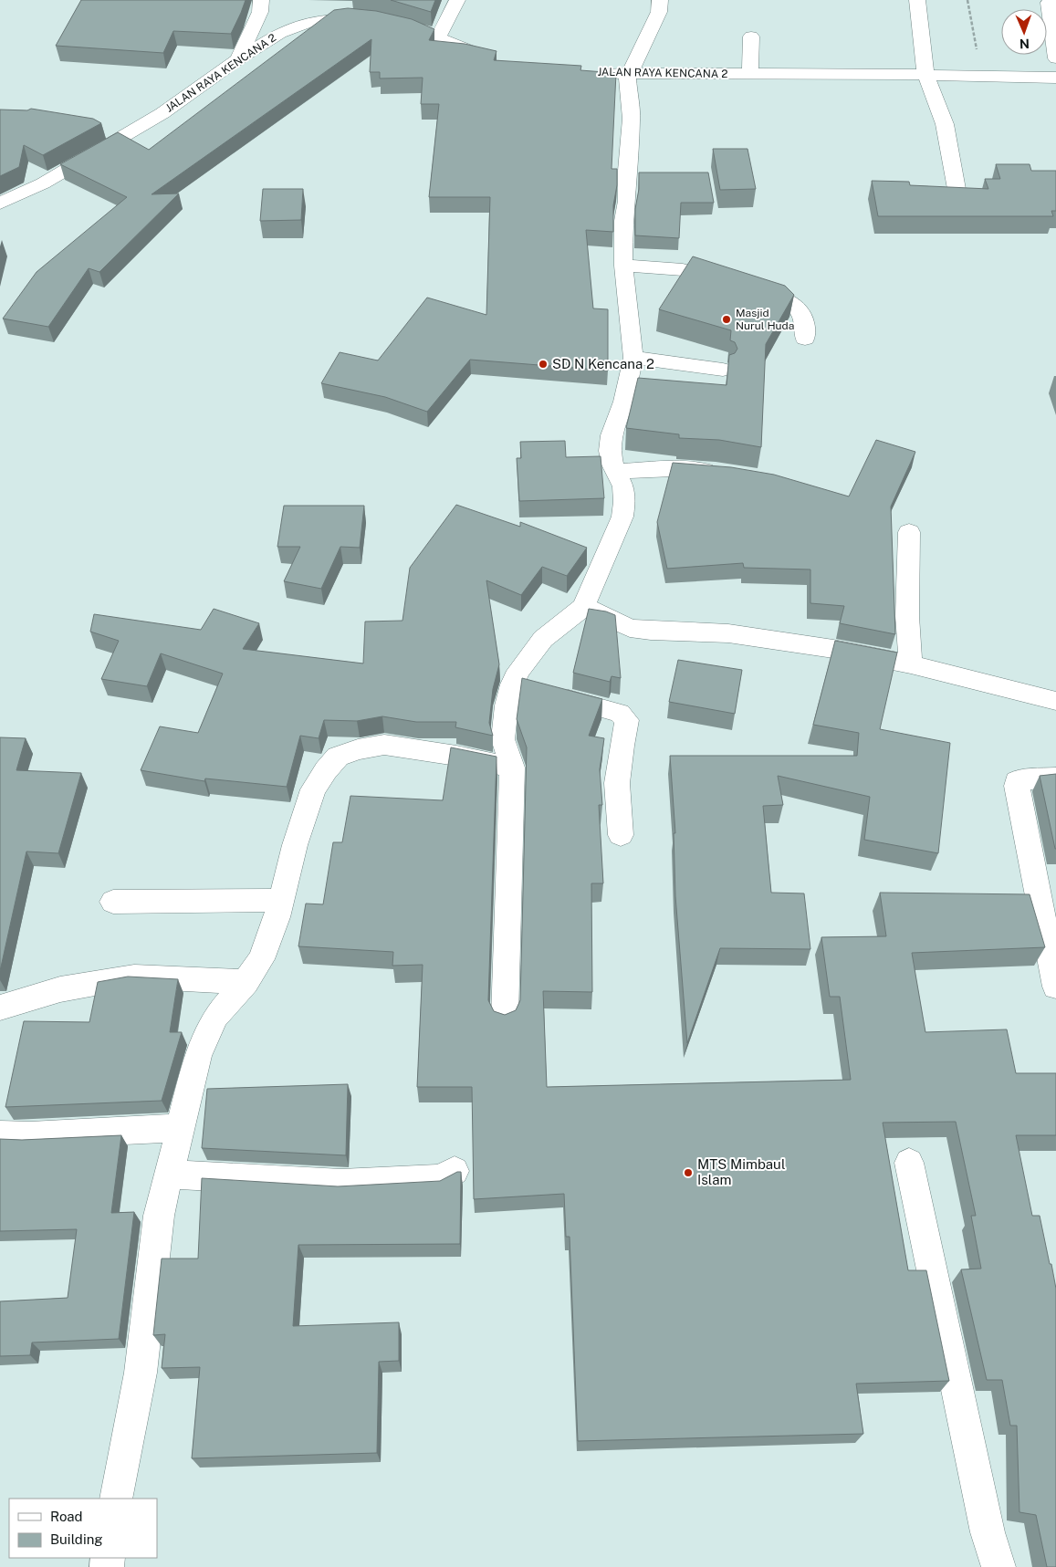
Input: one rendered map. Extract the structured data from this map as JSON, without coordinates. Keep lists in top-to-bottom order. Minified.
{"streets":{"street":["JALAN RAYA KENCANA 2"]},"places":["Masjid Nurul Huda","SD N Kencana 2","MTS Mimbaul Islam"],"legend":["Road","Building"],"north":"bottom"}
